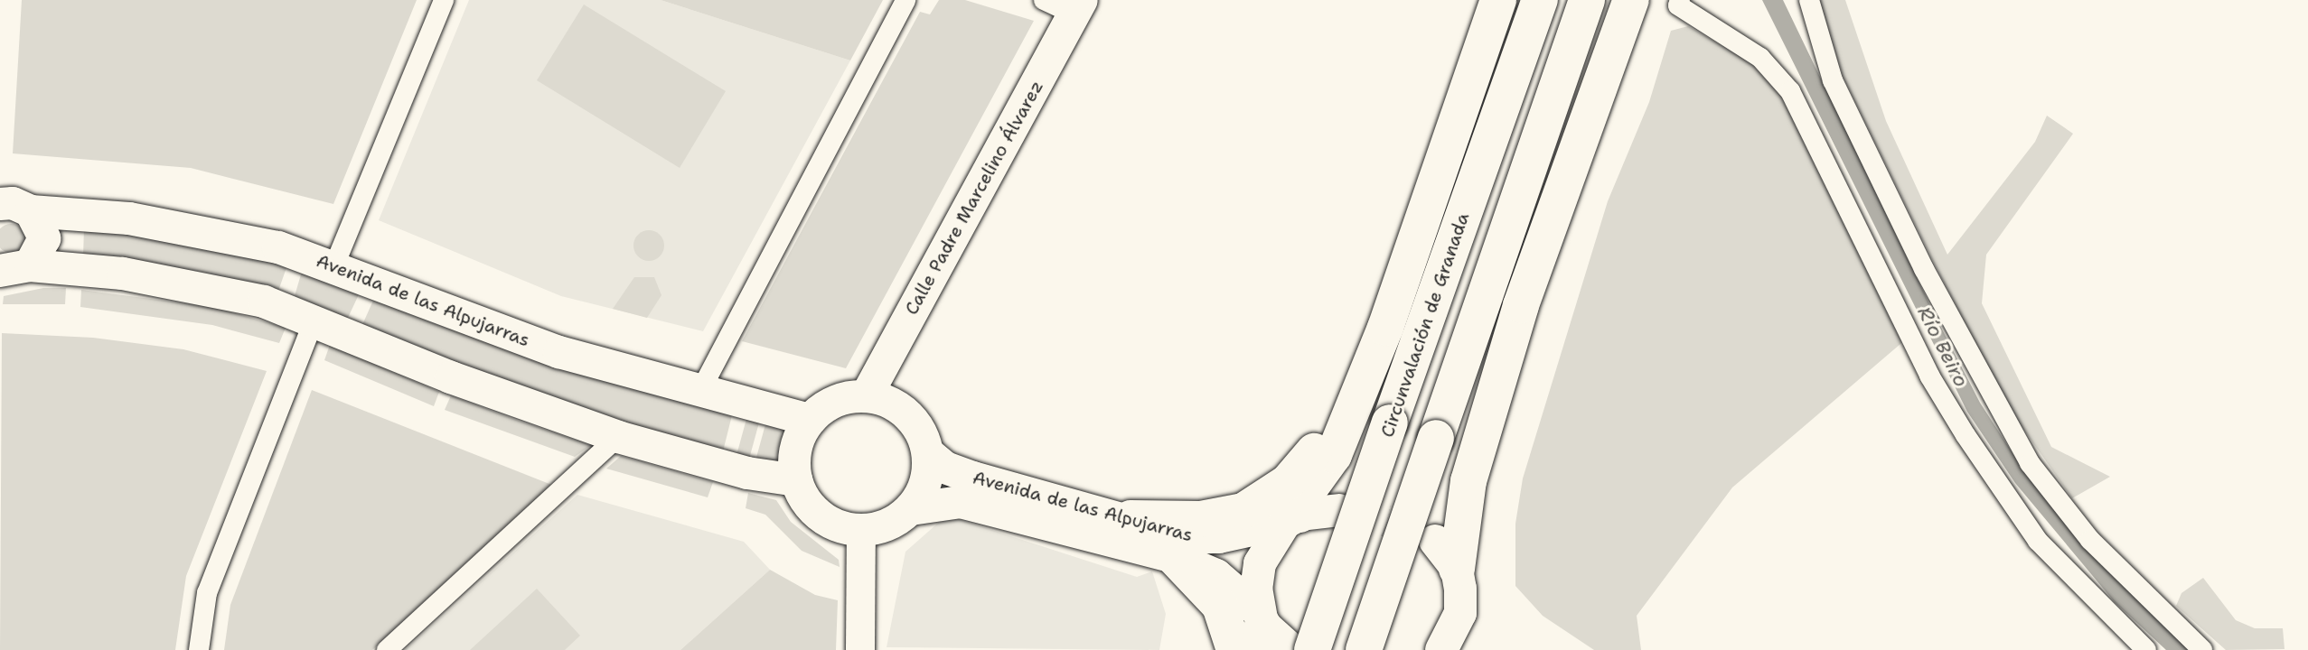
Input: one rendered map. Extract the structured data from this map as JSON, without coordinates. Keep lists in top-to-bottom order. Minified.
{"streets":{"highway":["Circunvalación de Granada"],"main road":["Calle Padre Marcelino Álvarez","Avenida de las Alpujarras"]},"crossings":[["Calle Padre Marcelino Álvarez","Avenida de las Alpujarras"],["Avenida de las Alpujarras","Circunvalación de Granada"]],"water":["Río Beiro"]}
